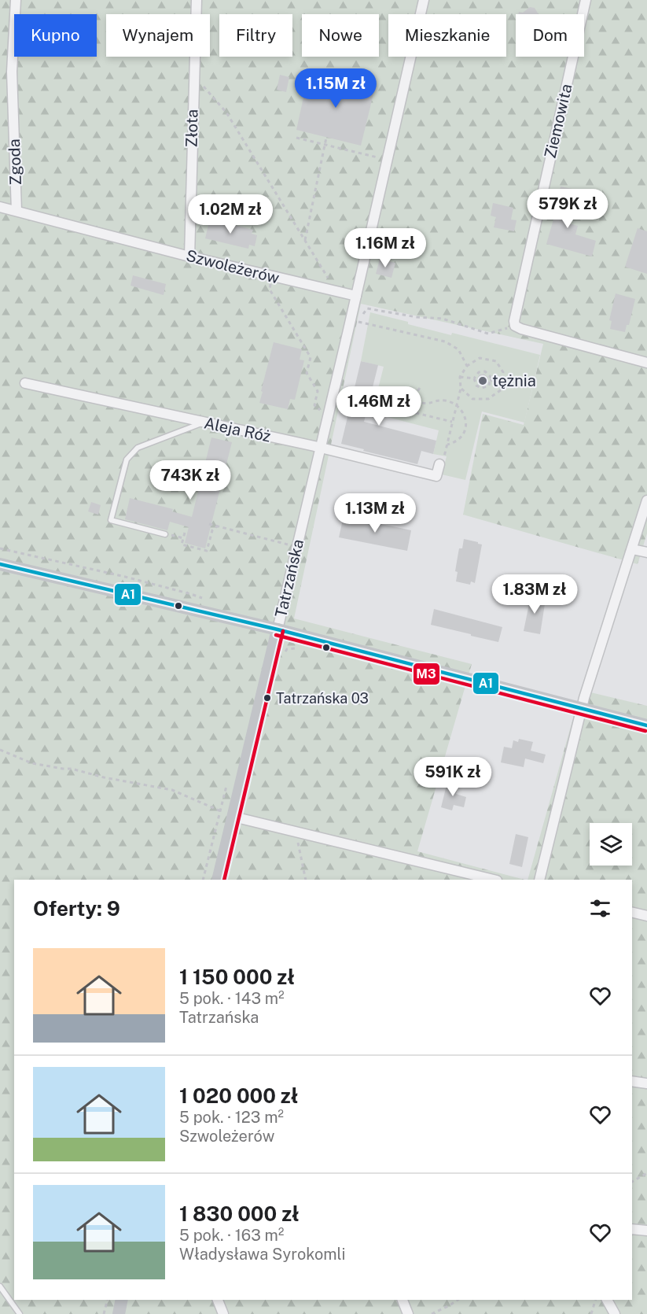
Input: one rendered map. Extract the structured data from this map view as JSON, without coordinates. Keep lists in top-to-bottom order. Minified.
{"streets":{"street":["Ziemowita","Złota","Zgoda","Szwoleżerów","Aleja Róż","Tatrzańska"]},"crossings":[["Złota","Szwoleżerów"],["Zgoda","Szwoleżerów"],["Szwoleżerów","Tatrzańska"],["Aleja Róż","Tatrzańska"]],"places":["tężnia","Tatrzańska 03"],"lines":["transit line A1","transit line M3"],"page":{"chip":["Kupno","Wynajem","Filtry","Nowe","Mieszkanie","Dom"],"price":["1.15M zł","579K zł","1.02M zł","1.16M zł","1.46M zł","743K zł","1.13M zł","1.83M zł","591K zł"],"heading":"Oferty: 9","list":[{"name":"1 150 000 zł","note":"5 pok. · 143 m² · Tatrzańska"},{"name":"1 020 000 zł","note":"5 pok. · 123 m² · Szwoleżerów"},{"name":"1 830 000 zł","note":"5 pok. · 163 m² · Władysława Syrokomli"}]}}
